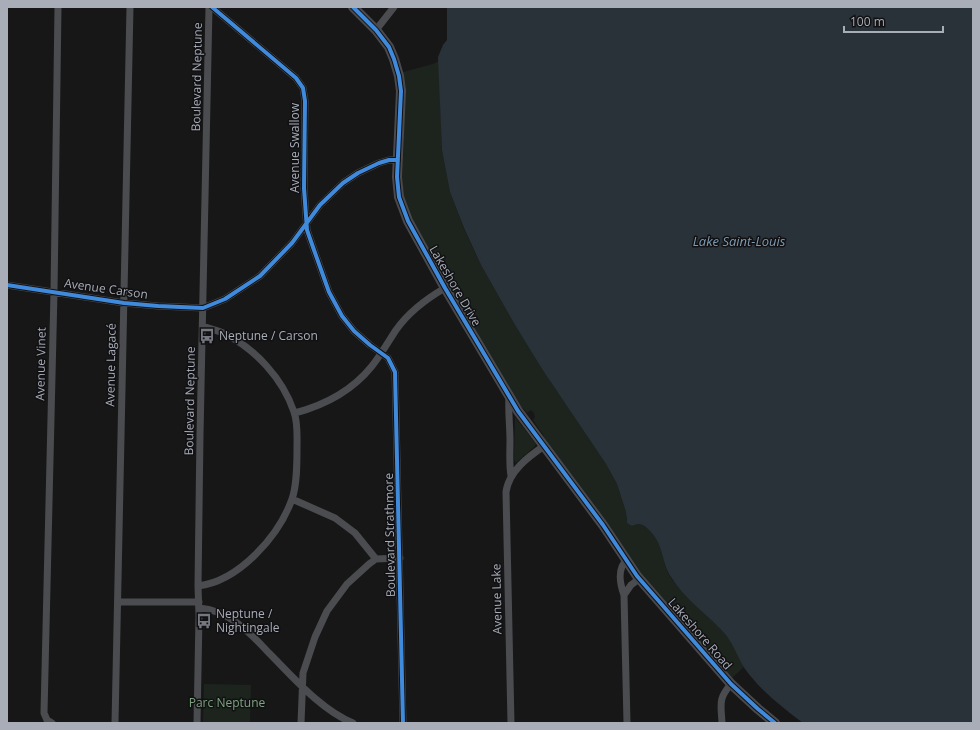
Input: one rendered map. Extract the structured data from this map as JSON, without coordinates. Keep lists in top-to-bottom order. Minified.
{"streets":{"street":["Boulevard Neptune","Avenue Swallow","Lakeshore Drive","Avenue Carson","Avenue Vinet","Avenue Lagacé","Boulevard Strathmore","Avenue Lake","Lakeshore Road"]},"crossings":[["Boulevard Neptune","Avenue Swallow"],["Boulevard Neptune","Avenue Carson"],["Avenue Swallow","Boulevard Strathmore"],["Lakeshore Drive","Avenue Lake"],["Lakeshore Drive","Lakeshore Road"],["Avenue Carson","Avenue Vinet"],["Avenue Carson","Avenue Lagacé"]],"water":["Lake Saint-Louis"],"parks":["Parc Neptune"],"places":{"bus stop":["Neptune / Carson","Neptune / Nightingale"]},"scale_bar":"100 m"}
